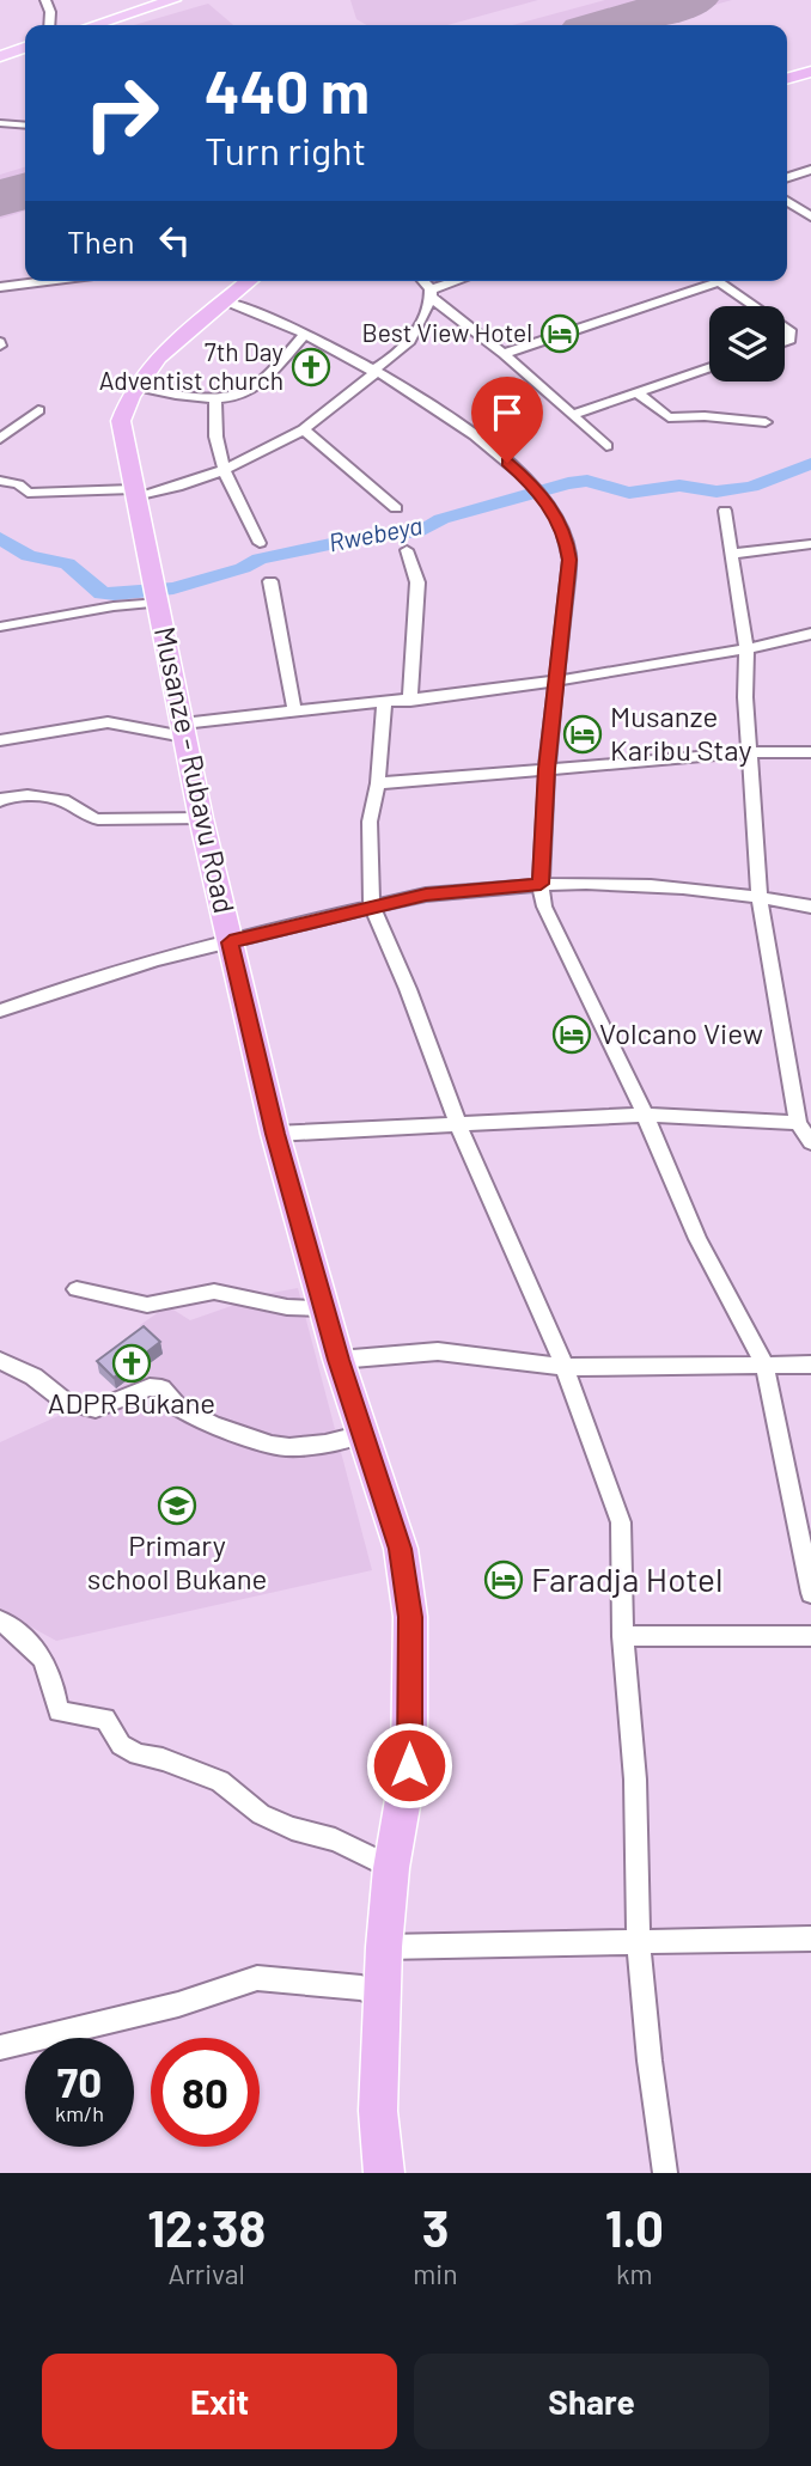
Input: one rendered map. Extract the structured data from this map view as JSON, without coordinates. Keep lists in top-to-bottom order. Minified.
{"streets":{"highway":["Musanze - Rubavu Road"]},"water":["Rwebeya"],"places":{"hotel":["Best View Hotel","Musanze Karibu Stay","Volcano View","Faradja Hotel"],"church":["7th Day Adventist church","ADPR Bukane"],"school or university":["Primary school Bukane"]},"page":{"turn":["440 m","Turn right"],"then":"Then","speed":"70 km/h","limit":"80","eta":["12:38","Arrival","3","min","1.0","km"],"buttons":["Exit","Share"]}}
